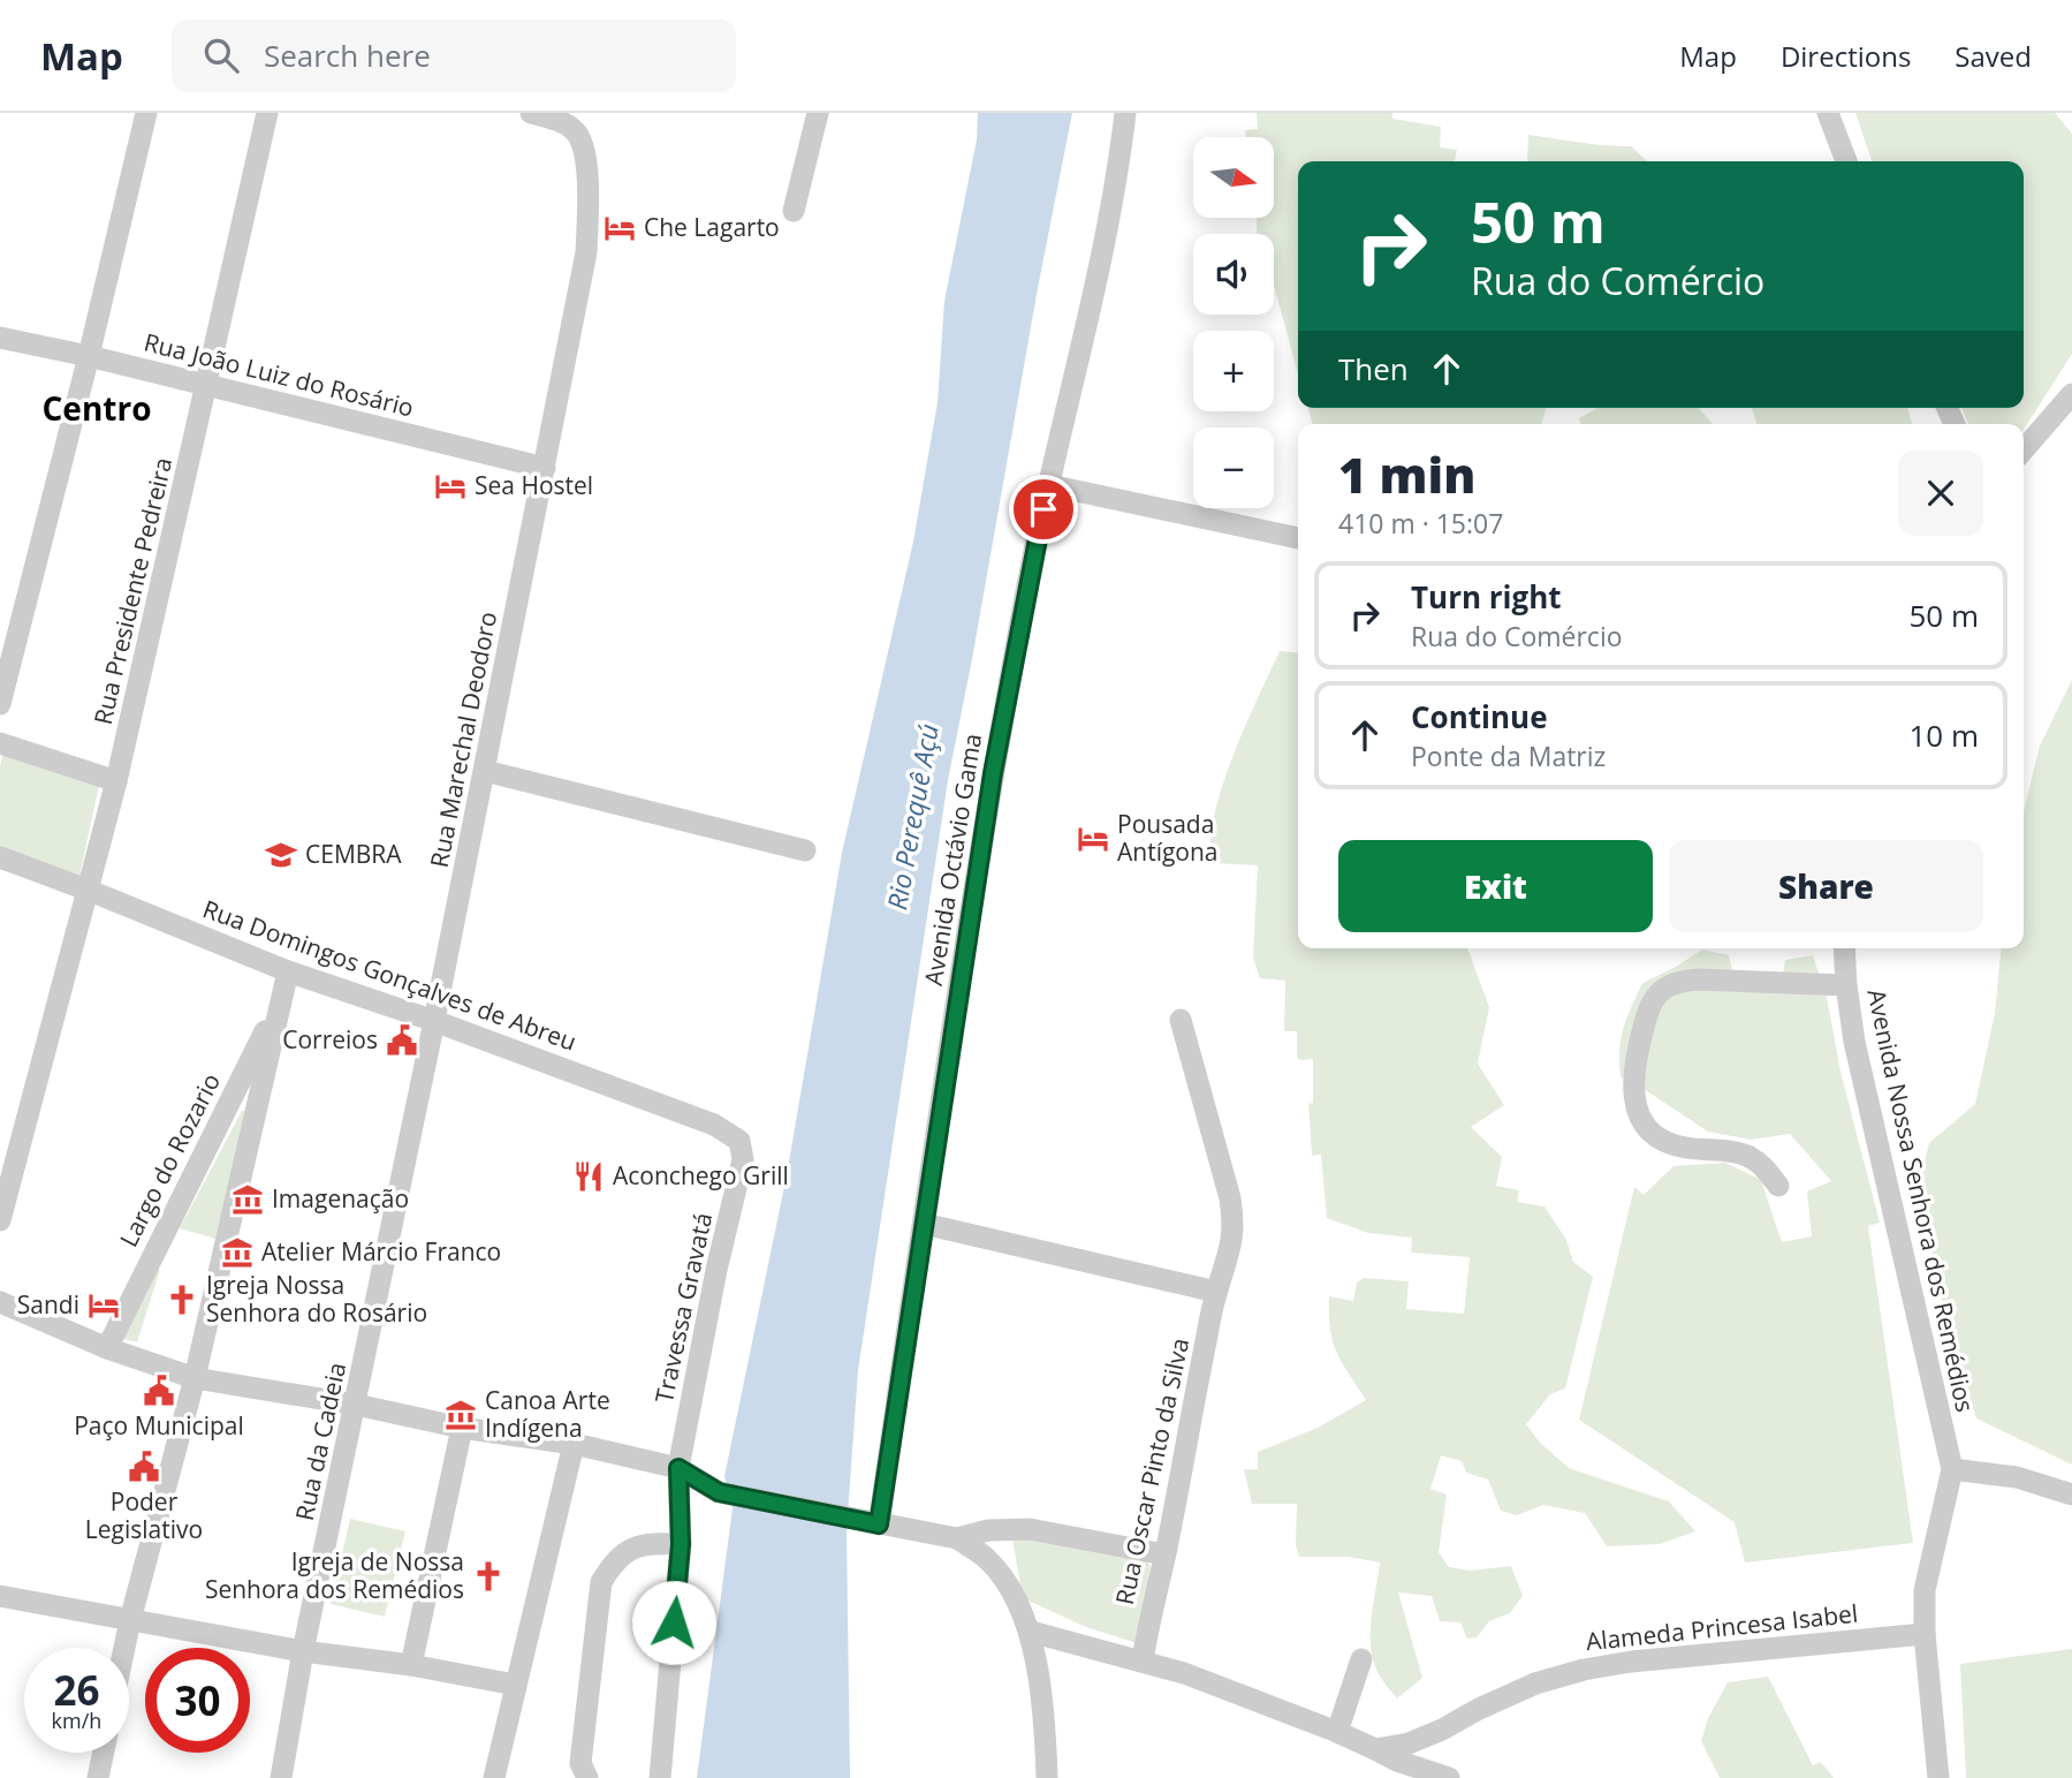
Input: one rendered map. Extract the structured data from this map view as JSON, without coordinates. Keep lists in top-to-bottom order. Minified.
{"streets":{"street":["Rua João Luiz do Rosário","Rua Presidente Pedreira","Rua Marechal Deodoro","Avenida Octávio Gama","Rua Domingos Gonçalves de Abreu","Largo do Rozario","Avenida Nossa Senhora dos Remédios","Travessa Gravatá","Rua da Cadeia","Rua Oscar Pinto da Silva","Alameda Princesa Isabel"]},"crossings":[["Rua João Luiz do Rosário","Rua Presidente Pedreira"],["Rua João Luiz do Rosário","Rua Marechal Deodoro"],["Rua Presidente Pedreira","Rua Domingos Gonçalves de Abreu"],["Rua Marechal Deodoro","Rua Domingos Gonçalves de Abreu"],["Rua Marechal Deodoro","Rua da Cadeia"],["Rua Domingos Gonçalves de Abreu","Largo do Rozario"],["Rua Domingos Gonçalves de Abreu","Travessa Gravatá"],["Rua Domingos Gonçalves de Abreu","Rua da Cadeia"]],"districts":["Centro"],"water":["Rio Perequê Açú"],"places":{"hotel":["Che Lagarto","Sea Hostel","Pousada Antígona","Sandi"],"school or university":["CEMBRA"],"public building":["Correios","Paço Municipal","Poder Legislativo"],"restaurant":["Aconchego Grill"],"museum":["Imagenação","Atelier Márcio Franco","Canoa Arte Indígena"],"church":["Igreja Nossa Senhora do Rosário","Igreja de Nossa Senhora dos Remédios"]},"north":"right","page":{"header":"Map","search":"Search here","nav":["Map","Directions","Saved"],"map_buttons":["+","−"],"turn":["50 m","Rua do Comércio"],"then":"Then","heading":["1 min","410 m · 15:07"],"list":[{"name":"Turn right","note":"Rua do Comércio","value":"50 m"},{"name":"Continue","note":"Ponte da Matriz","value":"10 m"}],"buttons":["Exit","Share"],"speed":"26 km/h","limit":"30"}}
